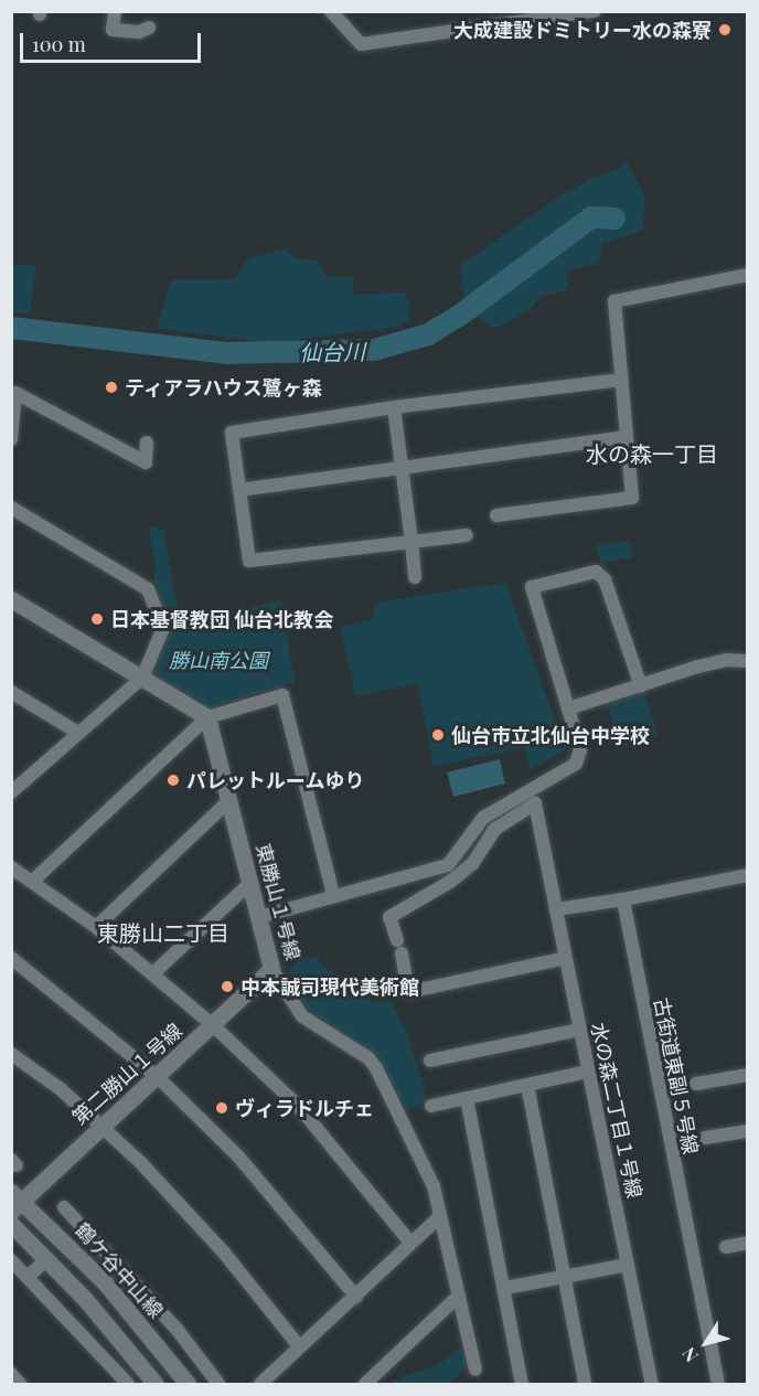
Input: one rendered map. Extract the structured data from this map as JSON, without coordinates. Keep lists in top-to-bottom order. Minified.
{"streets":{"street":["東勝山１号線","第二勝山１号線","古街道東副５号線","水の森二丁目１号線","鶴ケ谷中山線"]},"crossings":[["東勝山１号線","第二勝山１号線"],["第二勝山１号線","鶴ケ谷中山線"]],"districts":["水の森一丁目","東勝山二丁目"],"water":["仙台川"],"parks":["勝山南公園"],"places":["大成建設ドミトリー水の森寮","ティアラハウス鷺ヶ森","日本基督教団 仙台北教会","仙台市立北仙台中学校","パレットルームゆり","中本誠司現代美術館","ヴィラドルチェ"],"scale_bar":"100 m","north":"bottom left"}
